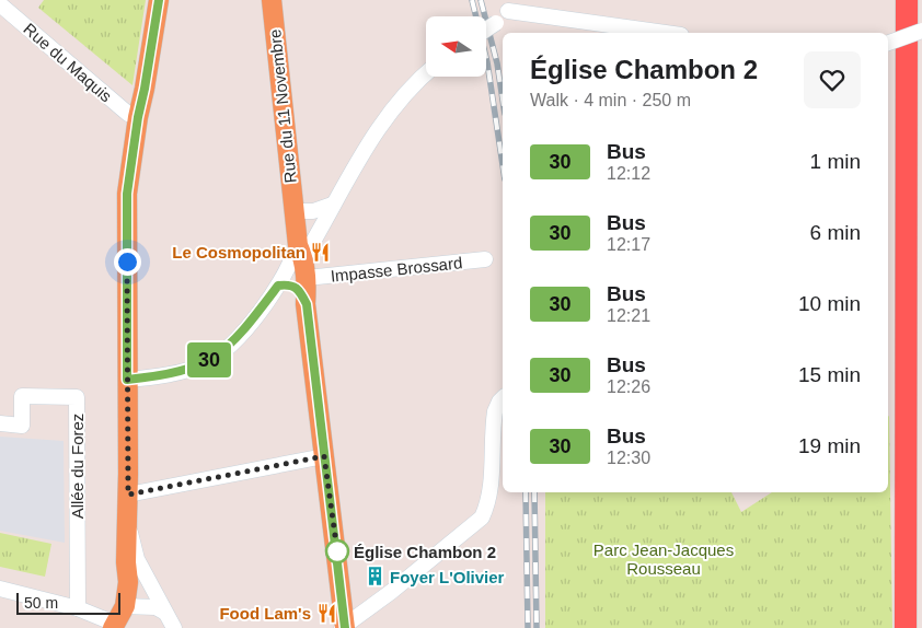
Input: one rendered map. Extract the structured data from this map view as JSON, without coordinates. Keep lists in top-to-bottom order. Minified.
{"streets":{"main road":["Rue du 11 Novembre"],"street":["Rue du Maquis","Impasse Brossard","Allée du Forez"]},"crossings":[["Rue du 11 Novembre","Impasse Brossard"]],"parks":["Parc Jean-Jacques Rousseau"],"places":{"restaurant":["Le Cosmopolitan","Food Lam's"],"other":["Église Chambon 2"],"building":["Foyer L'Olivier"]},"lines":["bus line 30"],"scale_bar":"50 m","north":"left","page":{"on_map":"30","heading":["Église Chambon 2","Walk · 4 min · 250 m"],"list":[{"mark":"30","name":"Bus","note":"12:12","value":"1 min"},{"mark":"30","name":"Bus","note":"12:17","value":"6 min"},{"mark":"30","name":"Bus","note":"12:21","value":"10 min"},{"mark":"30","name":"Bus","note":"12:26","value":"15 min"},{"mark":"30","name":"Bus","note":"12:30","value":"19 min"}],"scale":"50 m"}}
